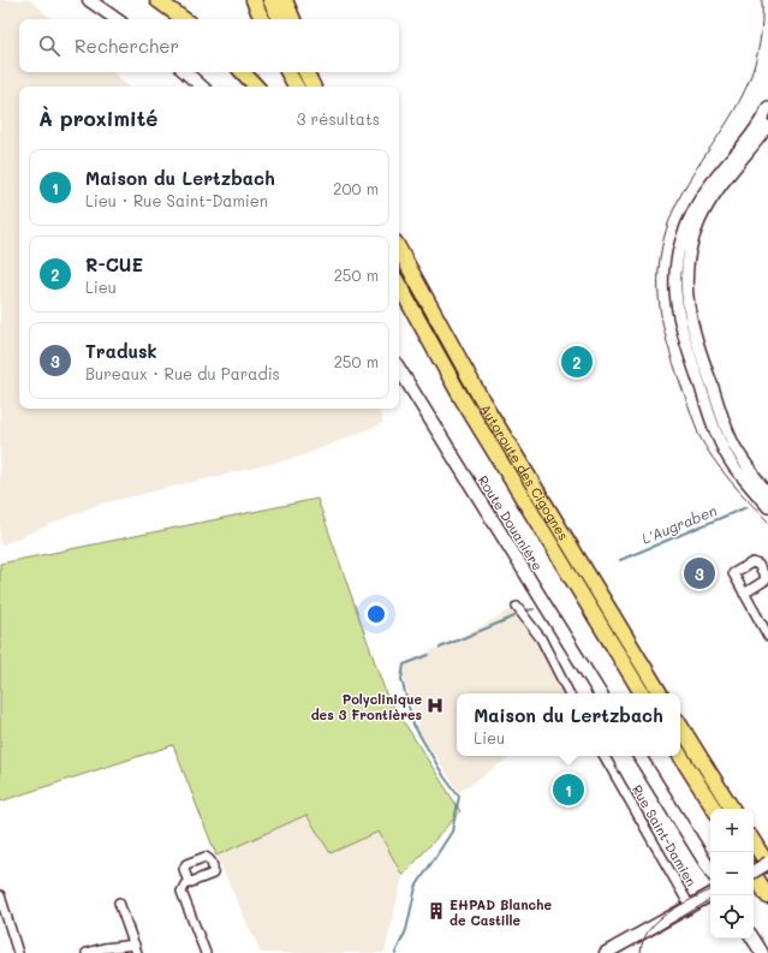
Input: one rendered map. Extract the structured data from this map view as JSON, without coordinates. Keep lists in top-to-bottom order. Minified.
{"streets":{"highway":["Autoroute des Cigognes"],"main road":["Route Douanière"],"street":["Rue Saint-Damien"]},"water":["L'Augraben"],"places":{"hospital":["Polyclinique des 3 Frontières"],"building":["EHPAD Blanche de Castille"]},"page":{"search":"Rechercher","heading":["À proximité","3 résultats"],"list":[{"mark":"1","name":"Maison du Lertzbach","note":"Lieu · Rue Saint-Damien","value":"200 m"},{"mark":"2","name":"R-CUE","note":"Lieu","value":"250 m"},{"mark":"3","name":"Tradusk","note":"Bureaux · Rue du Paradis","value":"250 m"}],"pins":["2","3","1"],"popup":["Maison du Lertzbach","Lieu"],"map_buttons":["+","−"]}}
